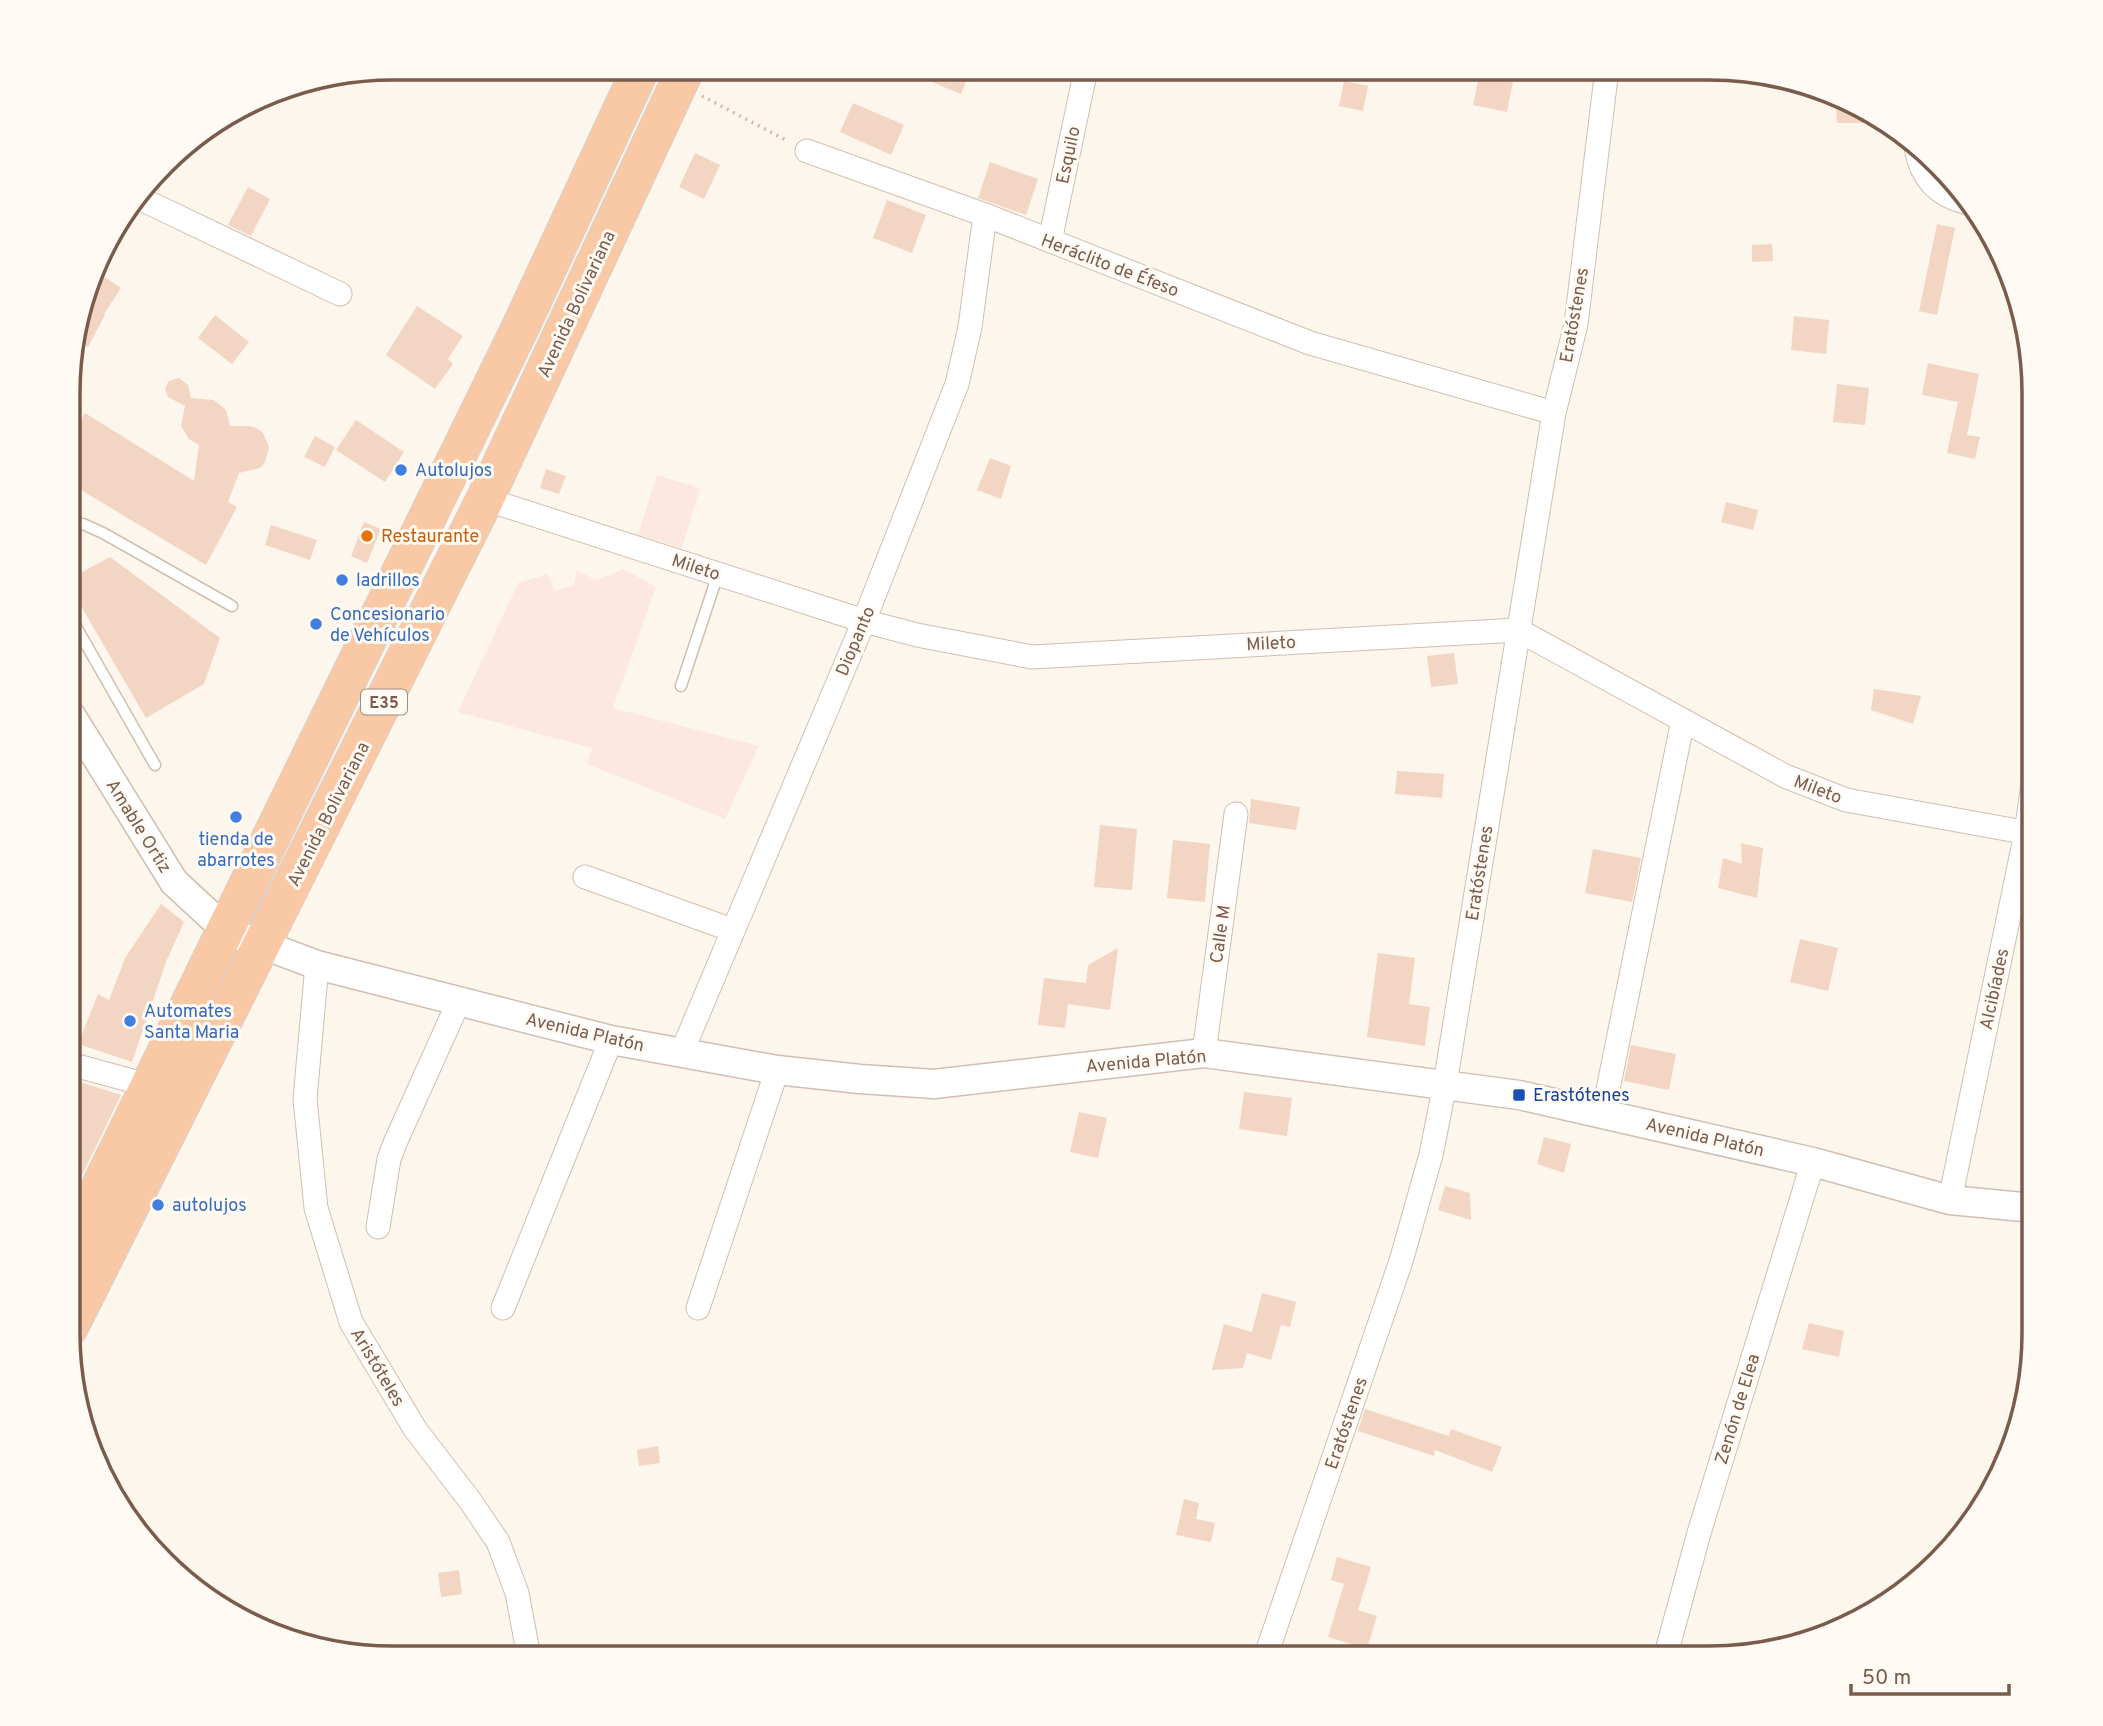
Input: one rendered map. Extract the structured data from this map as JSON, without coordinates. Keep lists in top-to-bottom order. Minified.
{"streets":{"highway":["Avenida Bolivariana","E35"],"street":["Esquilo","Heráclito de Éfeso","Eratóstenes","Mileto","Diopanto","Amable Ortiz","Calle M","Alcibíades","Avenida Platón","Aristóteles","Zenón de Elea"]},"crossings":[["Esquilo","Heráclito de Éfeso"],["Heráclito de Éfeso","Eratóstenes"],["Heráclito de Éfeso","Diopanto"],["Avenida Bolivariana","Mileto"],["Avenida Bolivariana","Amable Ortiz"],["Avenida Bolivariana","Avenida Platón"],["Eratóstenes","Mileto"],["Eratóstenes","Avenida Platón"],["Mileto","Diopanto"],["Diopanto","Avenida Platón"],["E35","Amable Ortiz"],["Amable Ortiz","Avenida Platón"],["Calle M","Avenida Platón"],["Alcibíades","Avenida Platón"],["Avenida Platón","Aristóteles"],["Avenida Platón","Zenón de Elea"]],"places":{"other":["Autolujos","Restaurante","ladrillos","Concesionario de Vehículos","tienda de abarrotes","Automates Santa Maria","autolujos"],"transit":["Erastótenes"]},"scale_bar":"50 m"}
